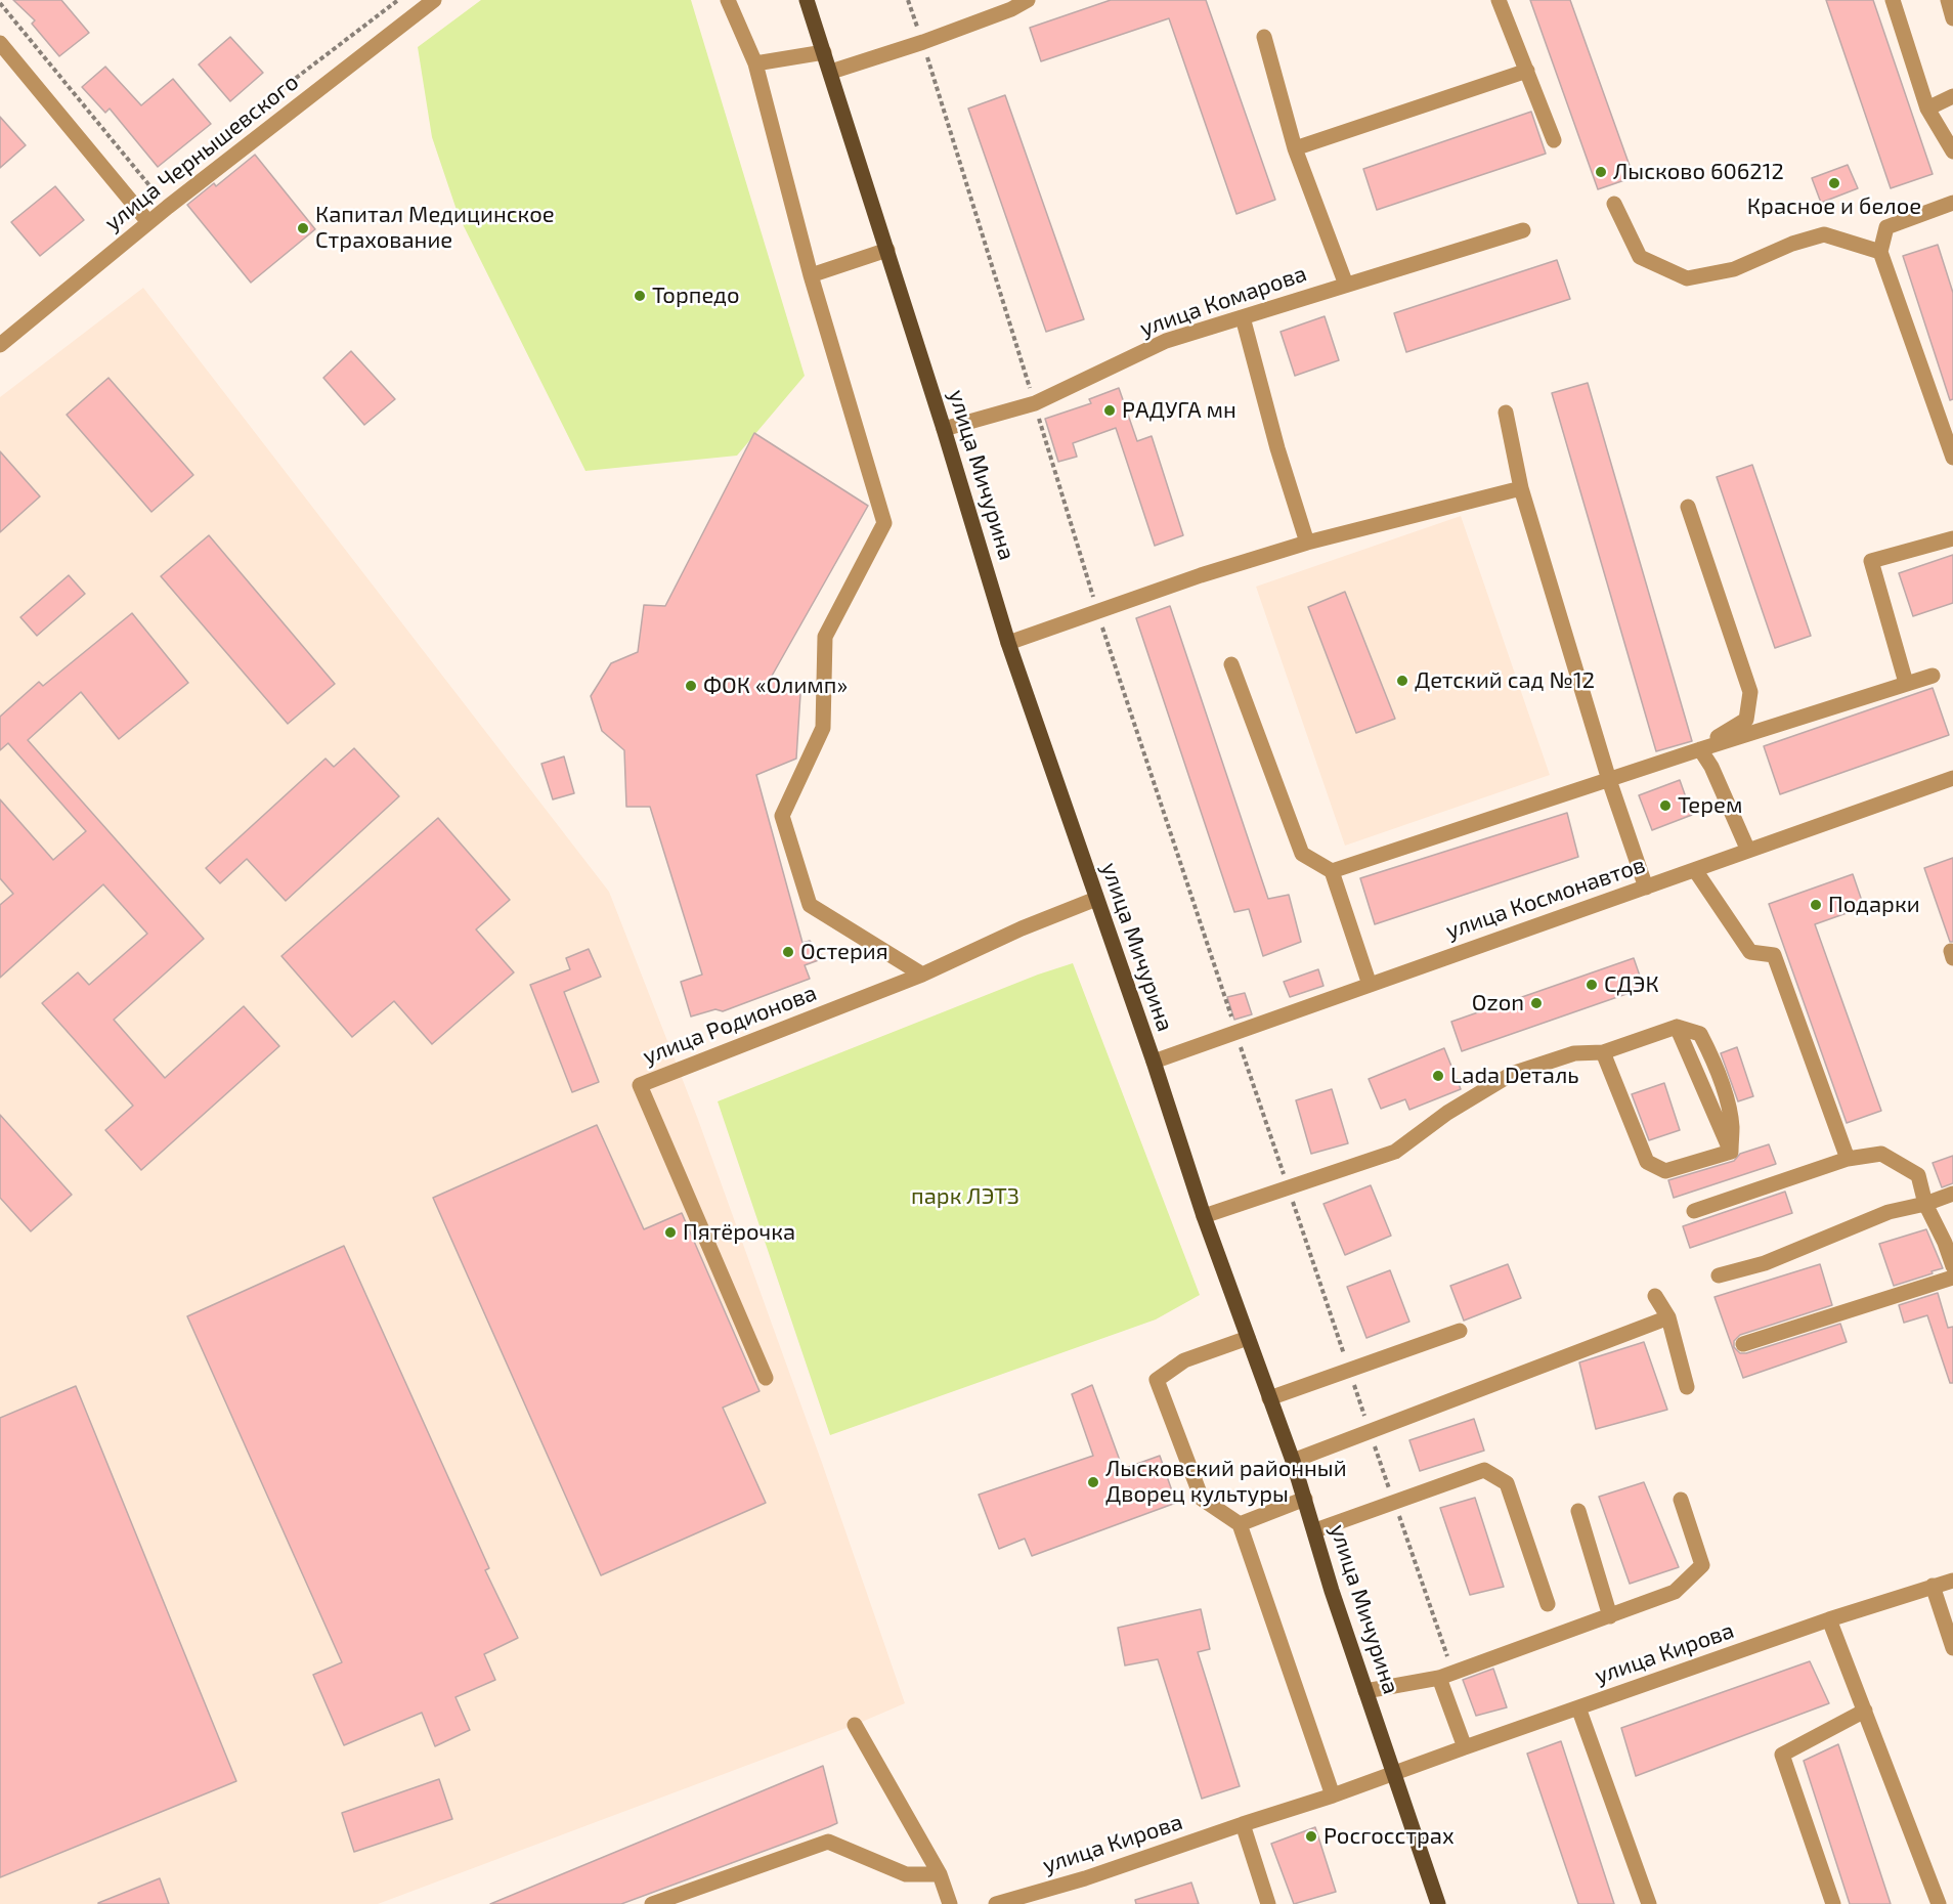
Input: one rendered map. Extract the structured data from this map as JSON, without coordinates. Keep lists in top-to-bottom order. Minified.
{"streets":{"main road":["улица Мичурина"],"street":["улица Чернышевского","улица Комарова","улица Космонавтов","улица Родионова","улица Кирова"]},"crossings":[["улица Комарова","улица Мичурина"],["улица Мичурина","улица Космонавтов"],["улица Мичурина","улица Родионова"],["улица Мичурина","улица Кирова"]],"parks":["парк ЛЭТЗ"],"places":["Лысково 606212","Красное и белое","Капитал Медицинское Страхование","Торпедо","РАДУГА мн","Детский сад №12","ФОК «Олимп»","Терем","Подарки","Остерия","СДЭК","Ozon","Lada Dеталь","Пятёрочка","Лысковский районный Дворец культуры","Росгосстрах"]}
